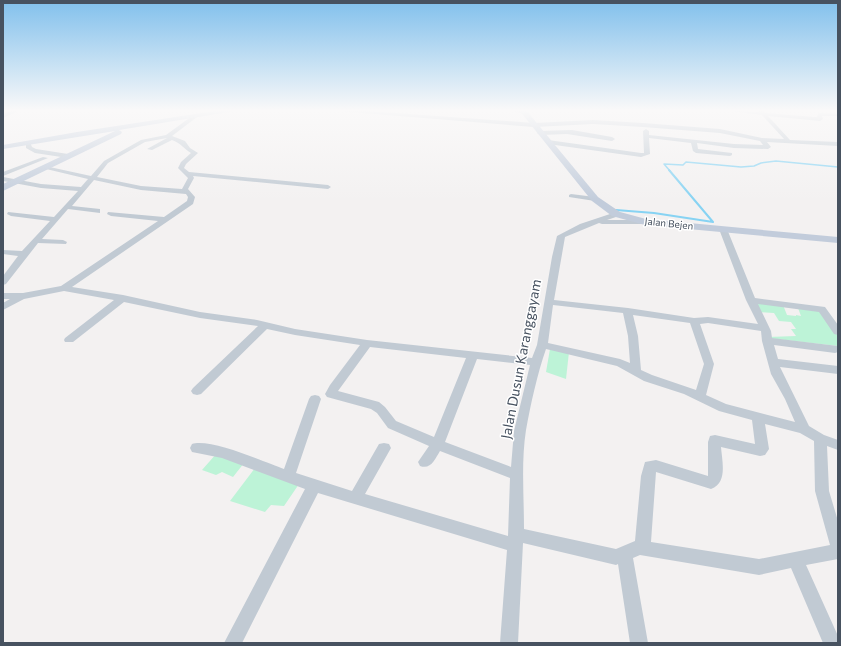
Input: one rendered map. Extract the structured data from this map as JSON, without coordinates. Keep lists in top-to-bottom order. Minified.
{"streets":{"main road":["Jalan Bejen"],"street":["Jalan Dusun Karanggayam"]},"crossings":[["Jalan Bejen","Jalan Dusun Karanggayam"]]}
